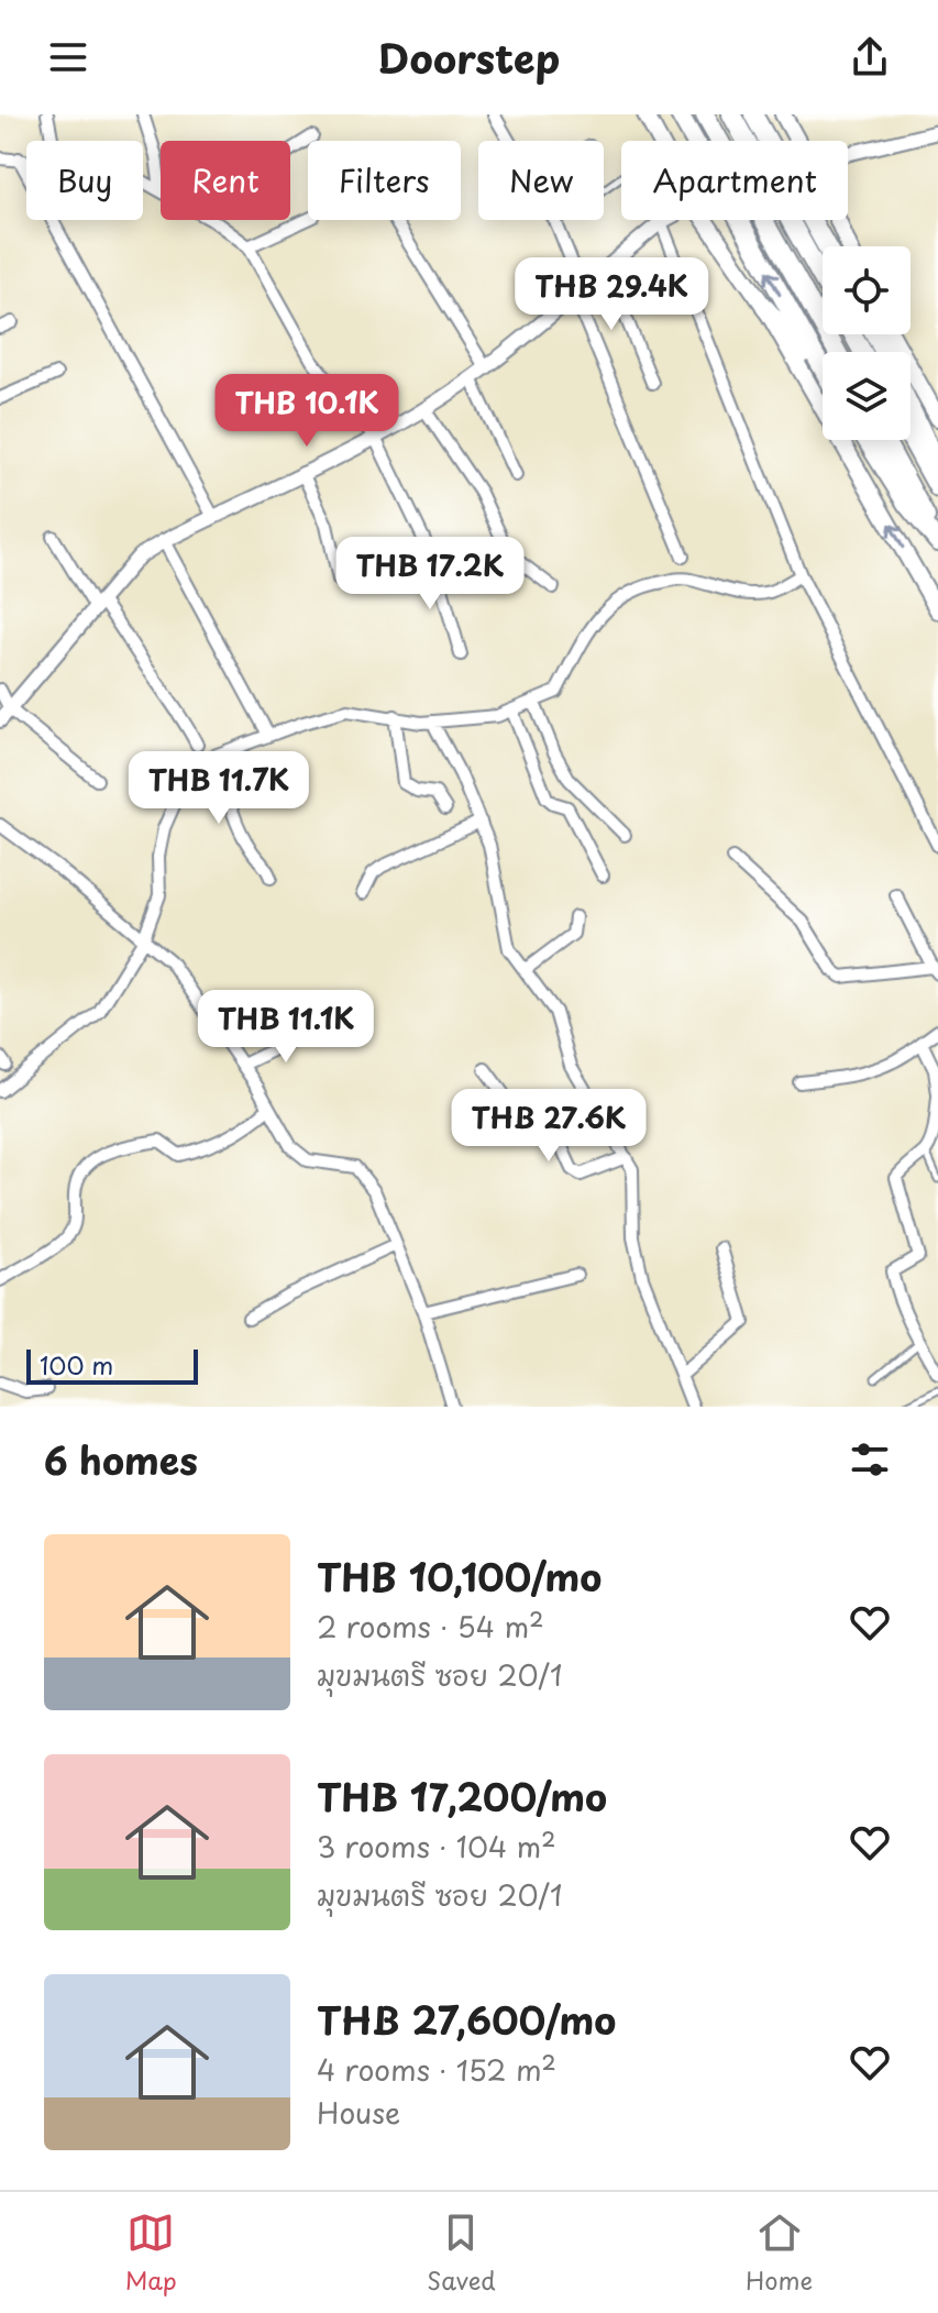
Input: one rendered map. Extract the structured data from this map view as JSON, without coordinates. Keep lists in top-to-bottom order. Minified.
{"scale_bar":"100 m","page":{"header":"Doorstep","chip":["Buy","Rent","Filters","New","Apartment"],"price":["THB 29.4K","THB 10.1K","THB 17.2K","THB 11.7K","THB 11.1K","THB 27.6K"],"scale":"100 m","heading":"6 homes","list":[{"name":"THB 10,100/mo","note":"2 rooms · 54 m² · มุขมนตรี ซอย 20/1"},{"name":"THB 17,200/mo","note":"3 rooms · 104 m² · มุขมนตรี ซอย 20/1"},{"name":"THB 27,600/mo","note":"4 rooms · 152 m² · House"}],"tabs":["Map","Saved","Home"]}}
